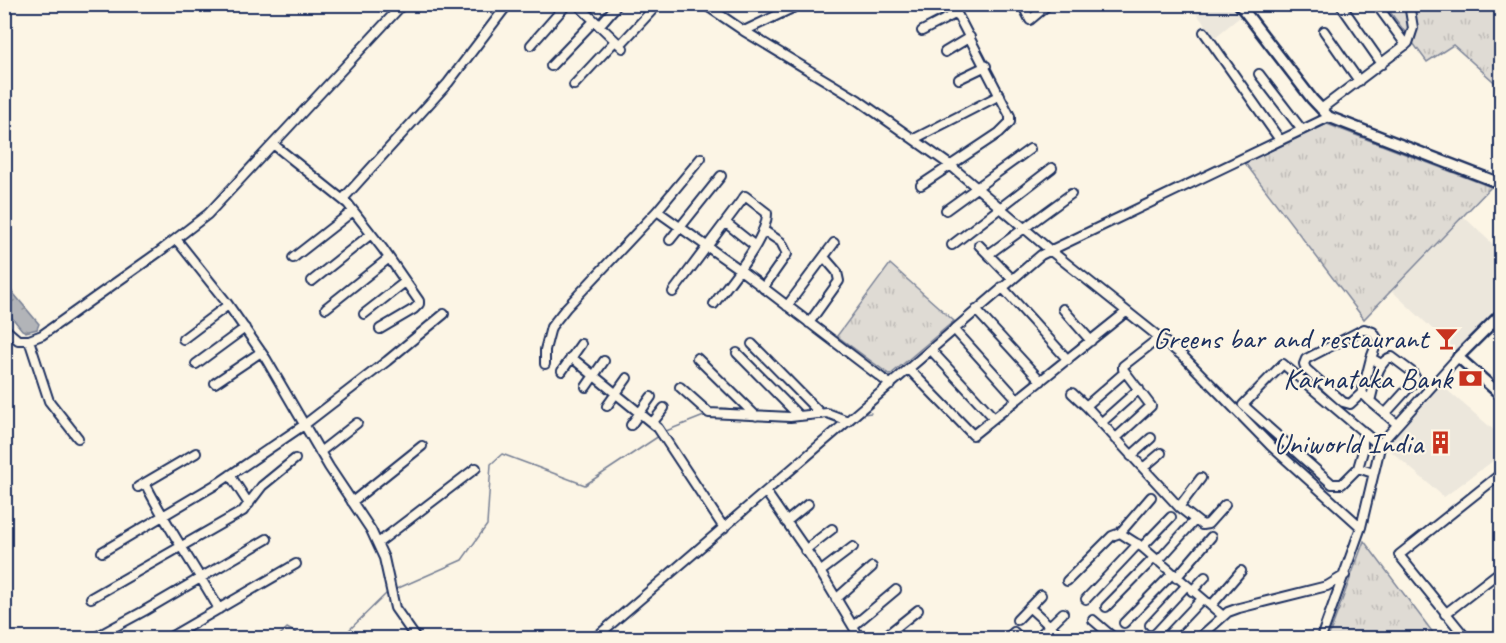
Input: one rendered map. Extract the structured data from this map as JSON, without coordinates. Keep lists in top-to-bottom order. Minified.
{"places":{"bar":["Greens bar and restaurant"],"bank":["Karnataka Bank"],"building":["Uniworld India"]}}
